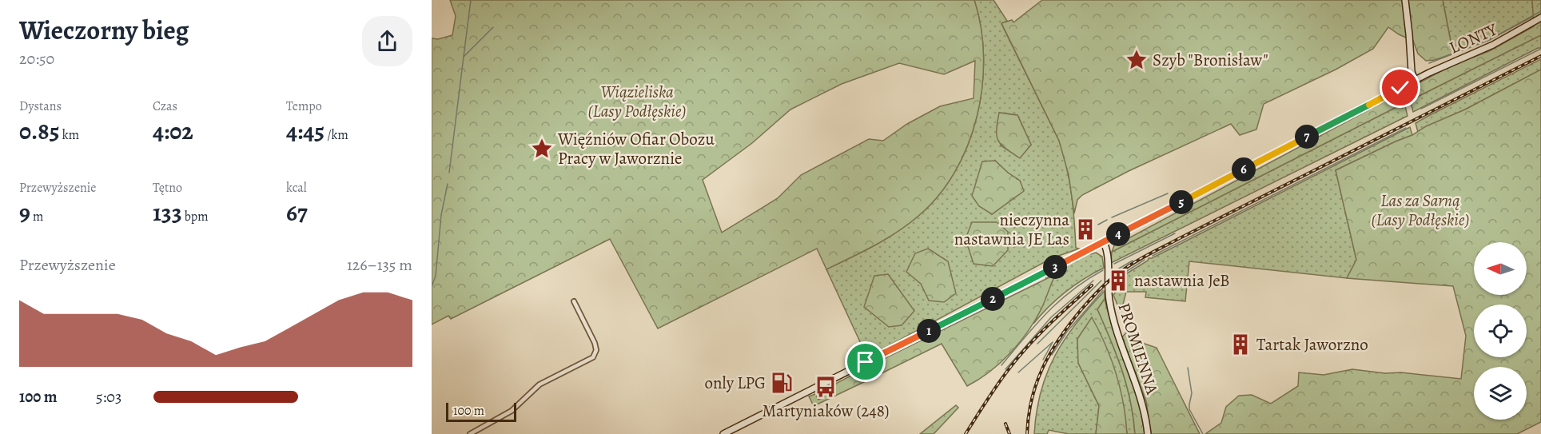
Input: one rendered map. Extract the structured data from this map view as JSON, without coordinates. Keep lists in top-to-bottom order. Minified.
{"streets":{"main road":["LONTY","PROMIENNA"]},"crossings":[["LONTY","PROMIENNA"]],"parks":["Wiązieliska (Lasy Podłęskie)","Las za Sarną (Lasy Podłęskie)"],"places":{"place":["Szyb \"Bronisław\"","Więźniów Ofiar Obozu Pracy w Jaworznie"],"building":["nieczynna nastawnia JE Las","nastawnia JeB","Tartak Jaworzno"],"fuel station":["only LPG"],"bus stop":["Martyniaków (248)"]},"scale_bar":"100 m","north":"left","page":{"heading":["Wieczorny bieg","20:50"],"stats":[["Dystans","0.85 km"],["Czas","4:02"],["Tempo","4:45 /km"],["Przewyższenie","9 m"],["Tętno","133 bpm"],["kcal","67"]],"pins":["7","6","5","4","3","2","1"],"chart":["Przewyższenie","126–135 m"],"list":[{"name":"100 m","note":"5:03"}],"scale":"100 m"}}
